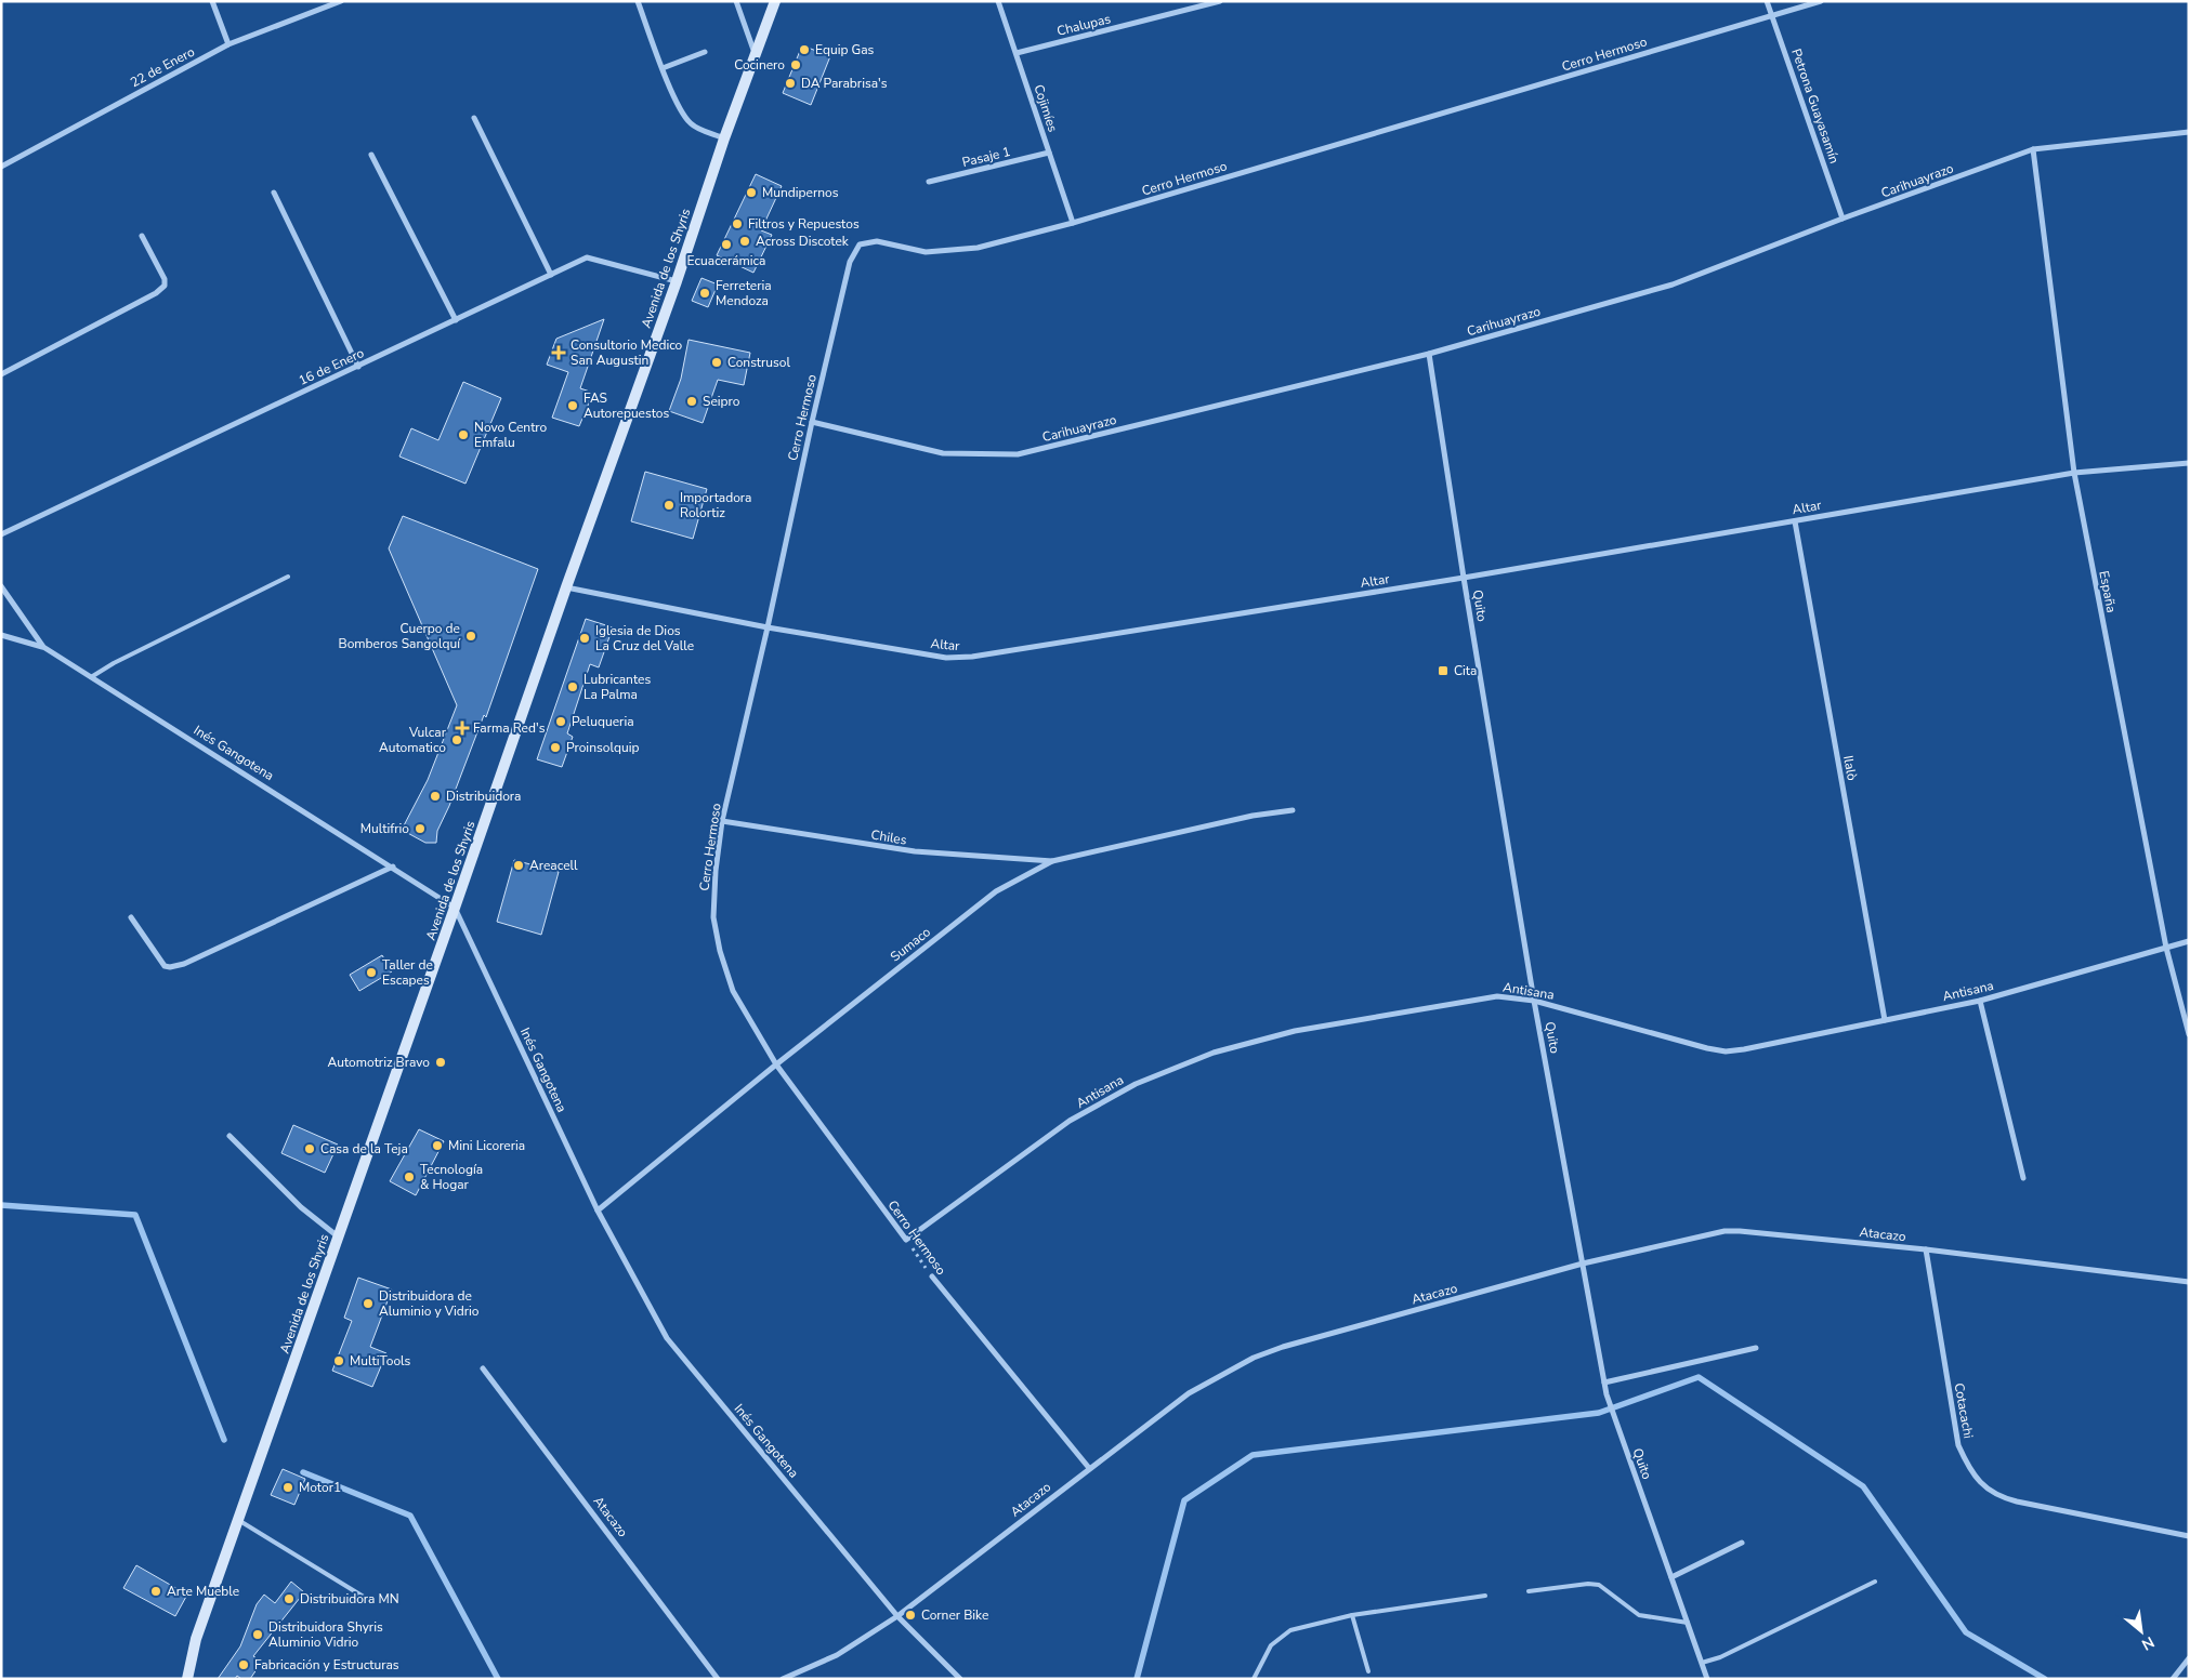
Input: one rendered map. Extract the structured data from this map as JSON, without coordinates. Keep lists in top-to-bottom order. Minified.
{"streets":{"main road":["Avenida de los Shyris"],"street":["Chalupas","Cerro Hermoso","22 de Enero","Petrona Guayasamín","Cojimíes","Pasaje 1","Carihuayrazo","16 de Enero","Altar","España","Quito","Inés Gangotena","Ilalò","Chiles","Sumaco","Antisana","Atacazo","Cotacachi"]},"crossings":[["Chalupas","Cojimíes"],["Cerro Hermoso","Petrona Guayasamín"],["Cerro Hermoso","Cojimíes"],["Cerro Hermoso","Carihuayrazo"],["Cerro Hermoso","Altar"],["Cerro Hermoso","Chiles"],["Cerro Hermoso","Sumaco"],["Cerro Hermoso","Antisana"],["Cerro Hermoso","Atacazo"],["Petrona Guayasamín","Carihuayrazo"],["Cojimíes","Pasaje 1"],["Carihuayrazo","España"],["Carihuayrazo","Quito"],["Avenida de los Shyris","16 de Enero"],["Avenida de los Shyris","Altar"],["Avenida de los Shyris","Inés Gangotena"],["Altar","España"],["Altar","Quito"],["Altar","Ilalò"],["España","Antisana"],["Quito","Antisana"],["Quito","Atacazo"],["Inés Gangotena","Sumaco"],["Inés Gangotena","Atacazo"],["Ilalò","Antisana"],["Chiles","Sumaco"],["Atacazo","Cotacachi"]],"places":{"other":["Equip Gas","Cocinero","DA Parabrisa's","Mundipernos","Filtros y Repuestos","Across Discotek","Ecuacerámica","Ferreteria Mendoza","Construsol","Seipro","FAS Autorepuestos","Novo Centro Emfalu","Importadora Rolortiz","Cuerpo de Bomberos Sangolquí","Iglesia de Dios La Cruz del Valle","Lubricantes La Palma","Peluqueria","Vulcar Automatico","Proinsolquip","Distribuidora","Multifrio","Areacell","Taller de Escapes","Automotriz Bravo","Mini Licoreria","Casa de la Teja","Tecnología & Hogar","Distribuidora de Aluminio y Vidrio","MultiTools","Motor1","Arte Mueble","Distribuidora MN","Corner Bike","Distribuidora Shyris Aluminio Vidrio","Fabricación y Estructuras"],"health":["Consultorio Medico San Augustin","Farma Red's"],"transit":["Cita"]},"north":"bottom right"}
